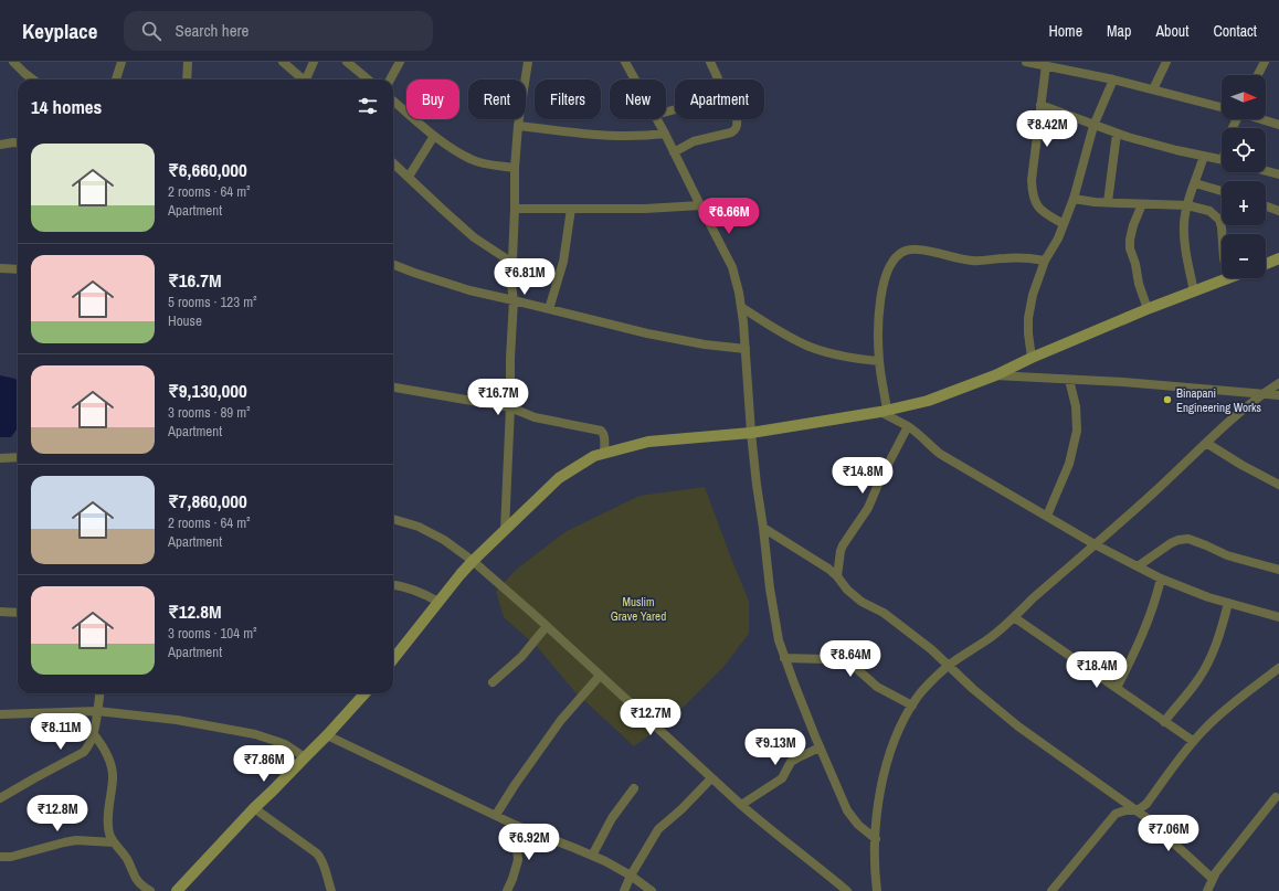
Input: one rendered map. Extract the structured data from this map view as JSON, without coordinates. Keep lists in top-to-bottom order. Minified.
{"parks":["Muslim Grave Yared"],"places":["Binapani Engineering Works"],"north":"right","page":{"header":"Keyplace","search":"Search here","nav":["Home","Map","About","Contact"],"map_buttons":["+","−"],"chip":["Buy","Rent","Filters","New","Apartment"],"heading":"14 homes","price":["₹8.42M","₹6.66M","₹6.81M","₹16.7M","₹14.8M","₹8.64M","₹18.4M","₹12.7M","₹8.11M","₹9.13M","₹7.86M","₹12.8M","₹7.06M","₹6.92M"],"list":[{"name":"₹6,660,000","note":"2 rooms · 64 m² · Apartment"},{"name":"₹16.7M","note":"5 rooms · 123 m² · House"},{"name":"₹9,130,000","note":"3 rooms · 89 m² · Apartment"},{"name":"₹7,860,000","note":"2 rooms · 64 m² · Apartment"},{"name":"₹12.8M","note":"3 rooms · 104 m² · Apartment"}]}}
